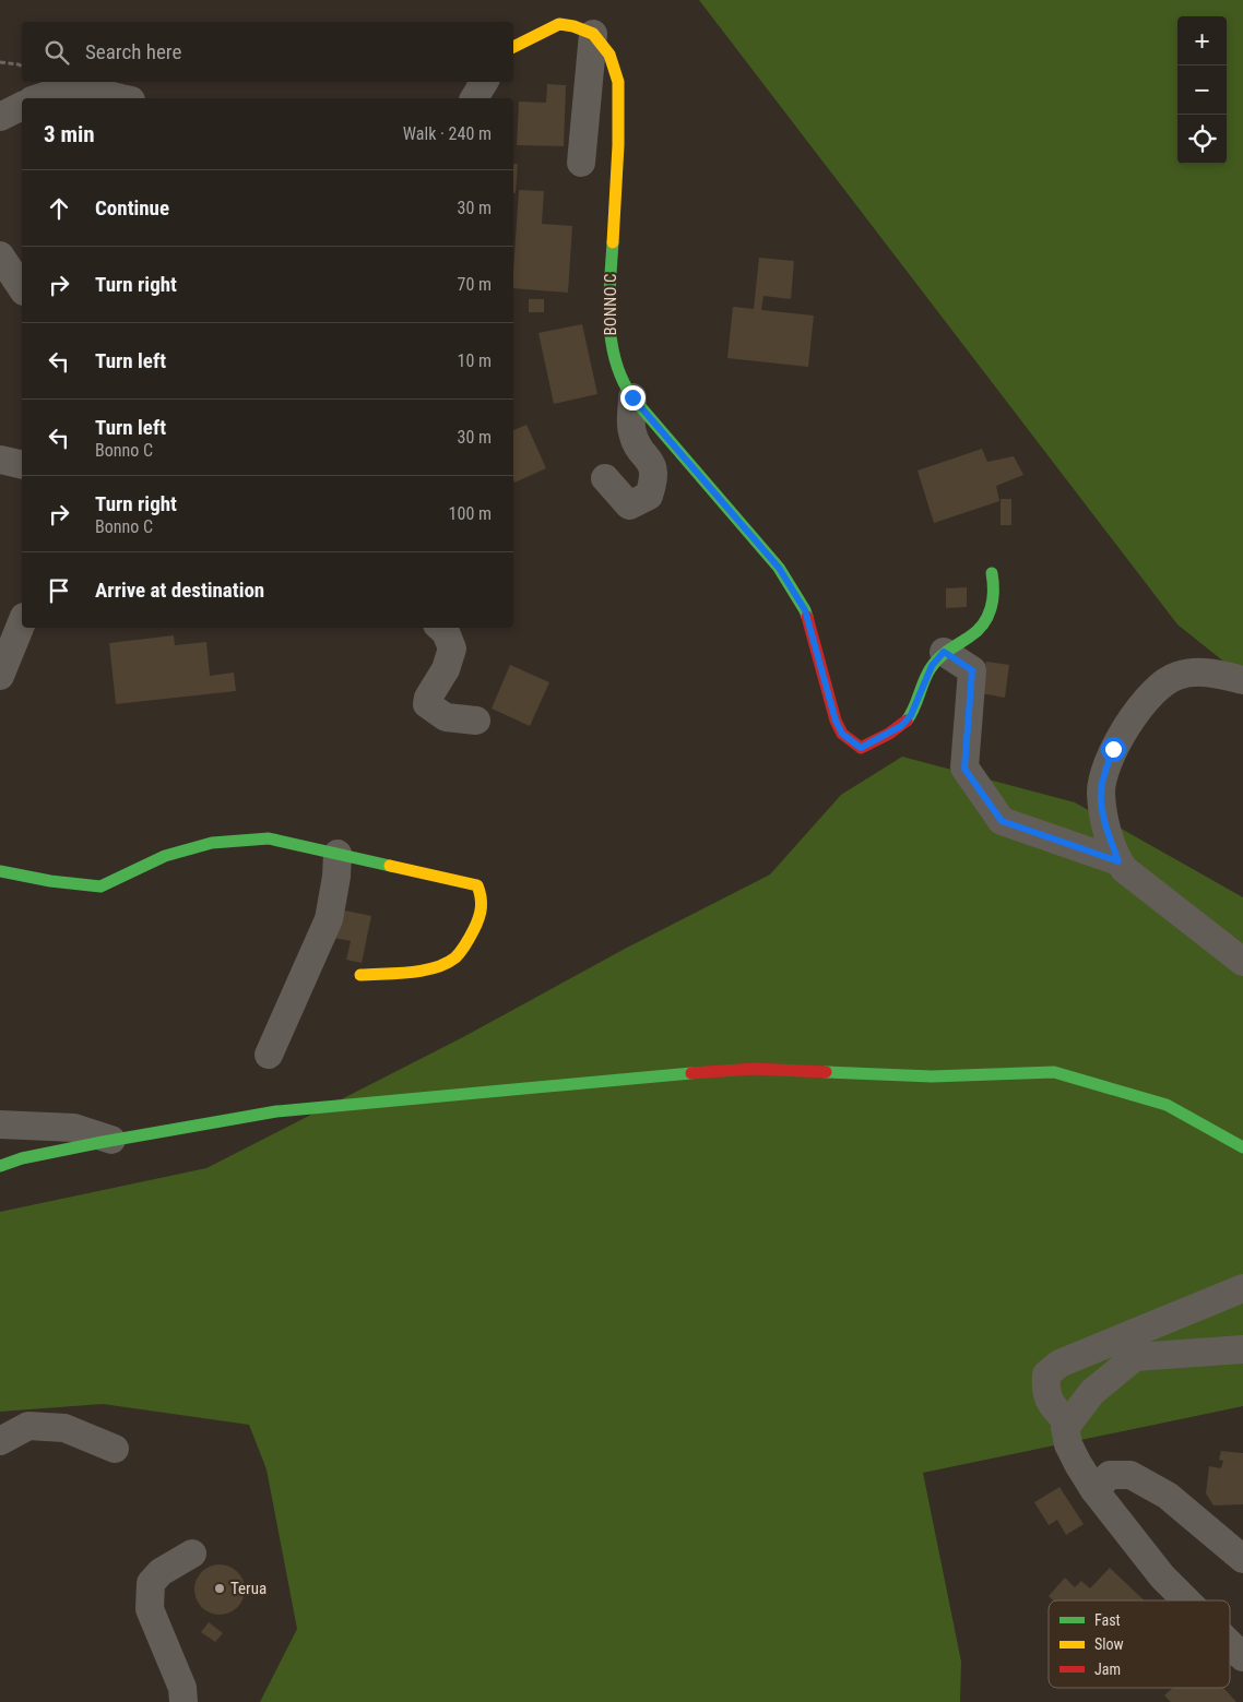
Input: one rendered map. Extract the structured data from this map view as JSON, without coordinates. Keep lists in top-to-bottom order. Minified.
{"streets":{"street":["BONNO C"]},"places":["Terua"],"legend":["Fast","Slow","Jam"],"page":{"map_buttons":["+","−"],"search":"Search here","heading":["3 min","Walk · 240 m"],"list":[["Continue","30 m"],["Turn right","70 m"],["Turn left","10 m"],["Turn left","Bonno C","30 m"],["Turn right","Bonno C","100 m"],"Arrive at destination"]}}
